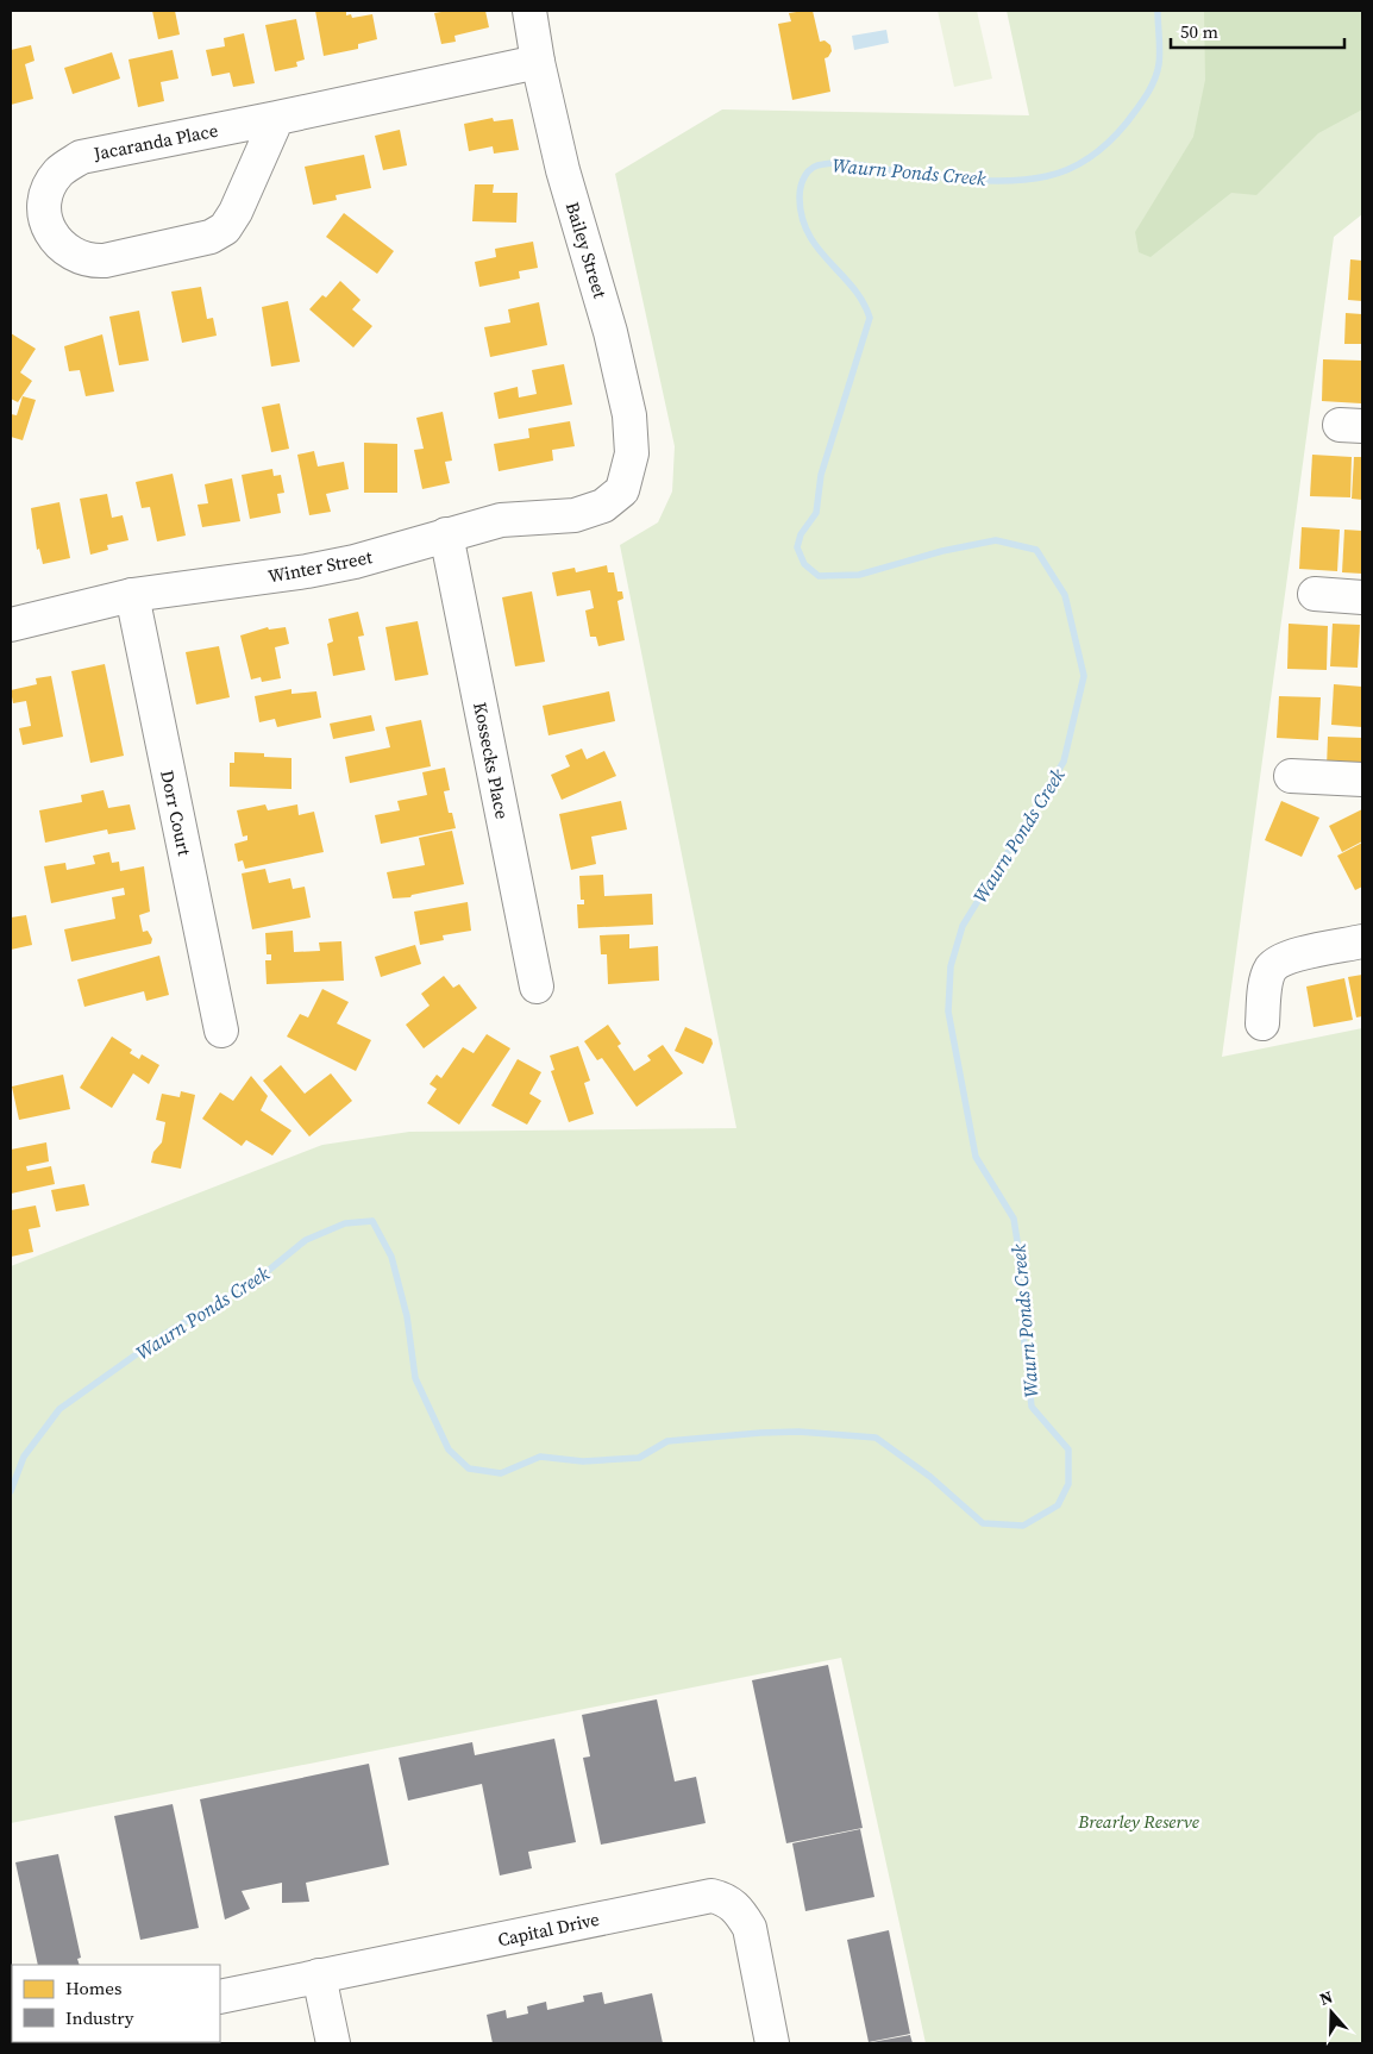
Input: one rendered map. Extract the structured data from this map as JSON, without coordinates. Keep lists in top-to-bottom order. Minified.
{"streets":{"street":["Jacaranda Place","Bailey Street","Winter Street","Kossecks Place","Dorr Court","Capital Drive"]},"crossings":[["Jacaranda Place","Bailey Street"],["Bailey Street","Winter Street"],["Winter Street","Kossecks Place"],["Winter Street","Dorr Court"]],"water":["Waurn Ponds Creek"],"parks":["Brearley Reserve"],"legend":["Homes","Industry"],"scale_bar":"50 m","north":"top"}
